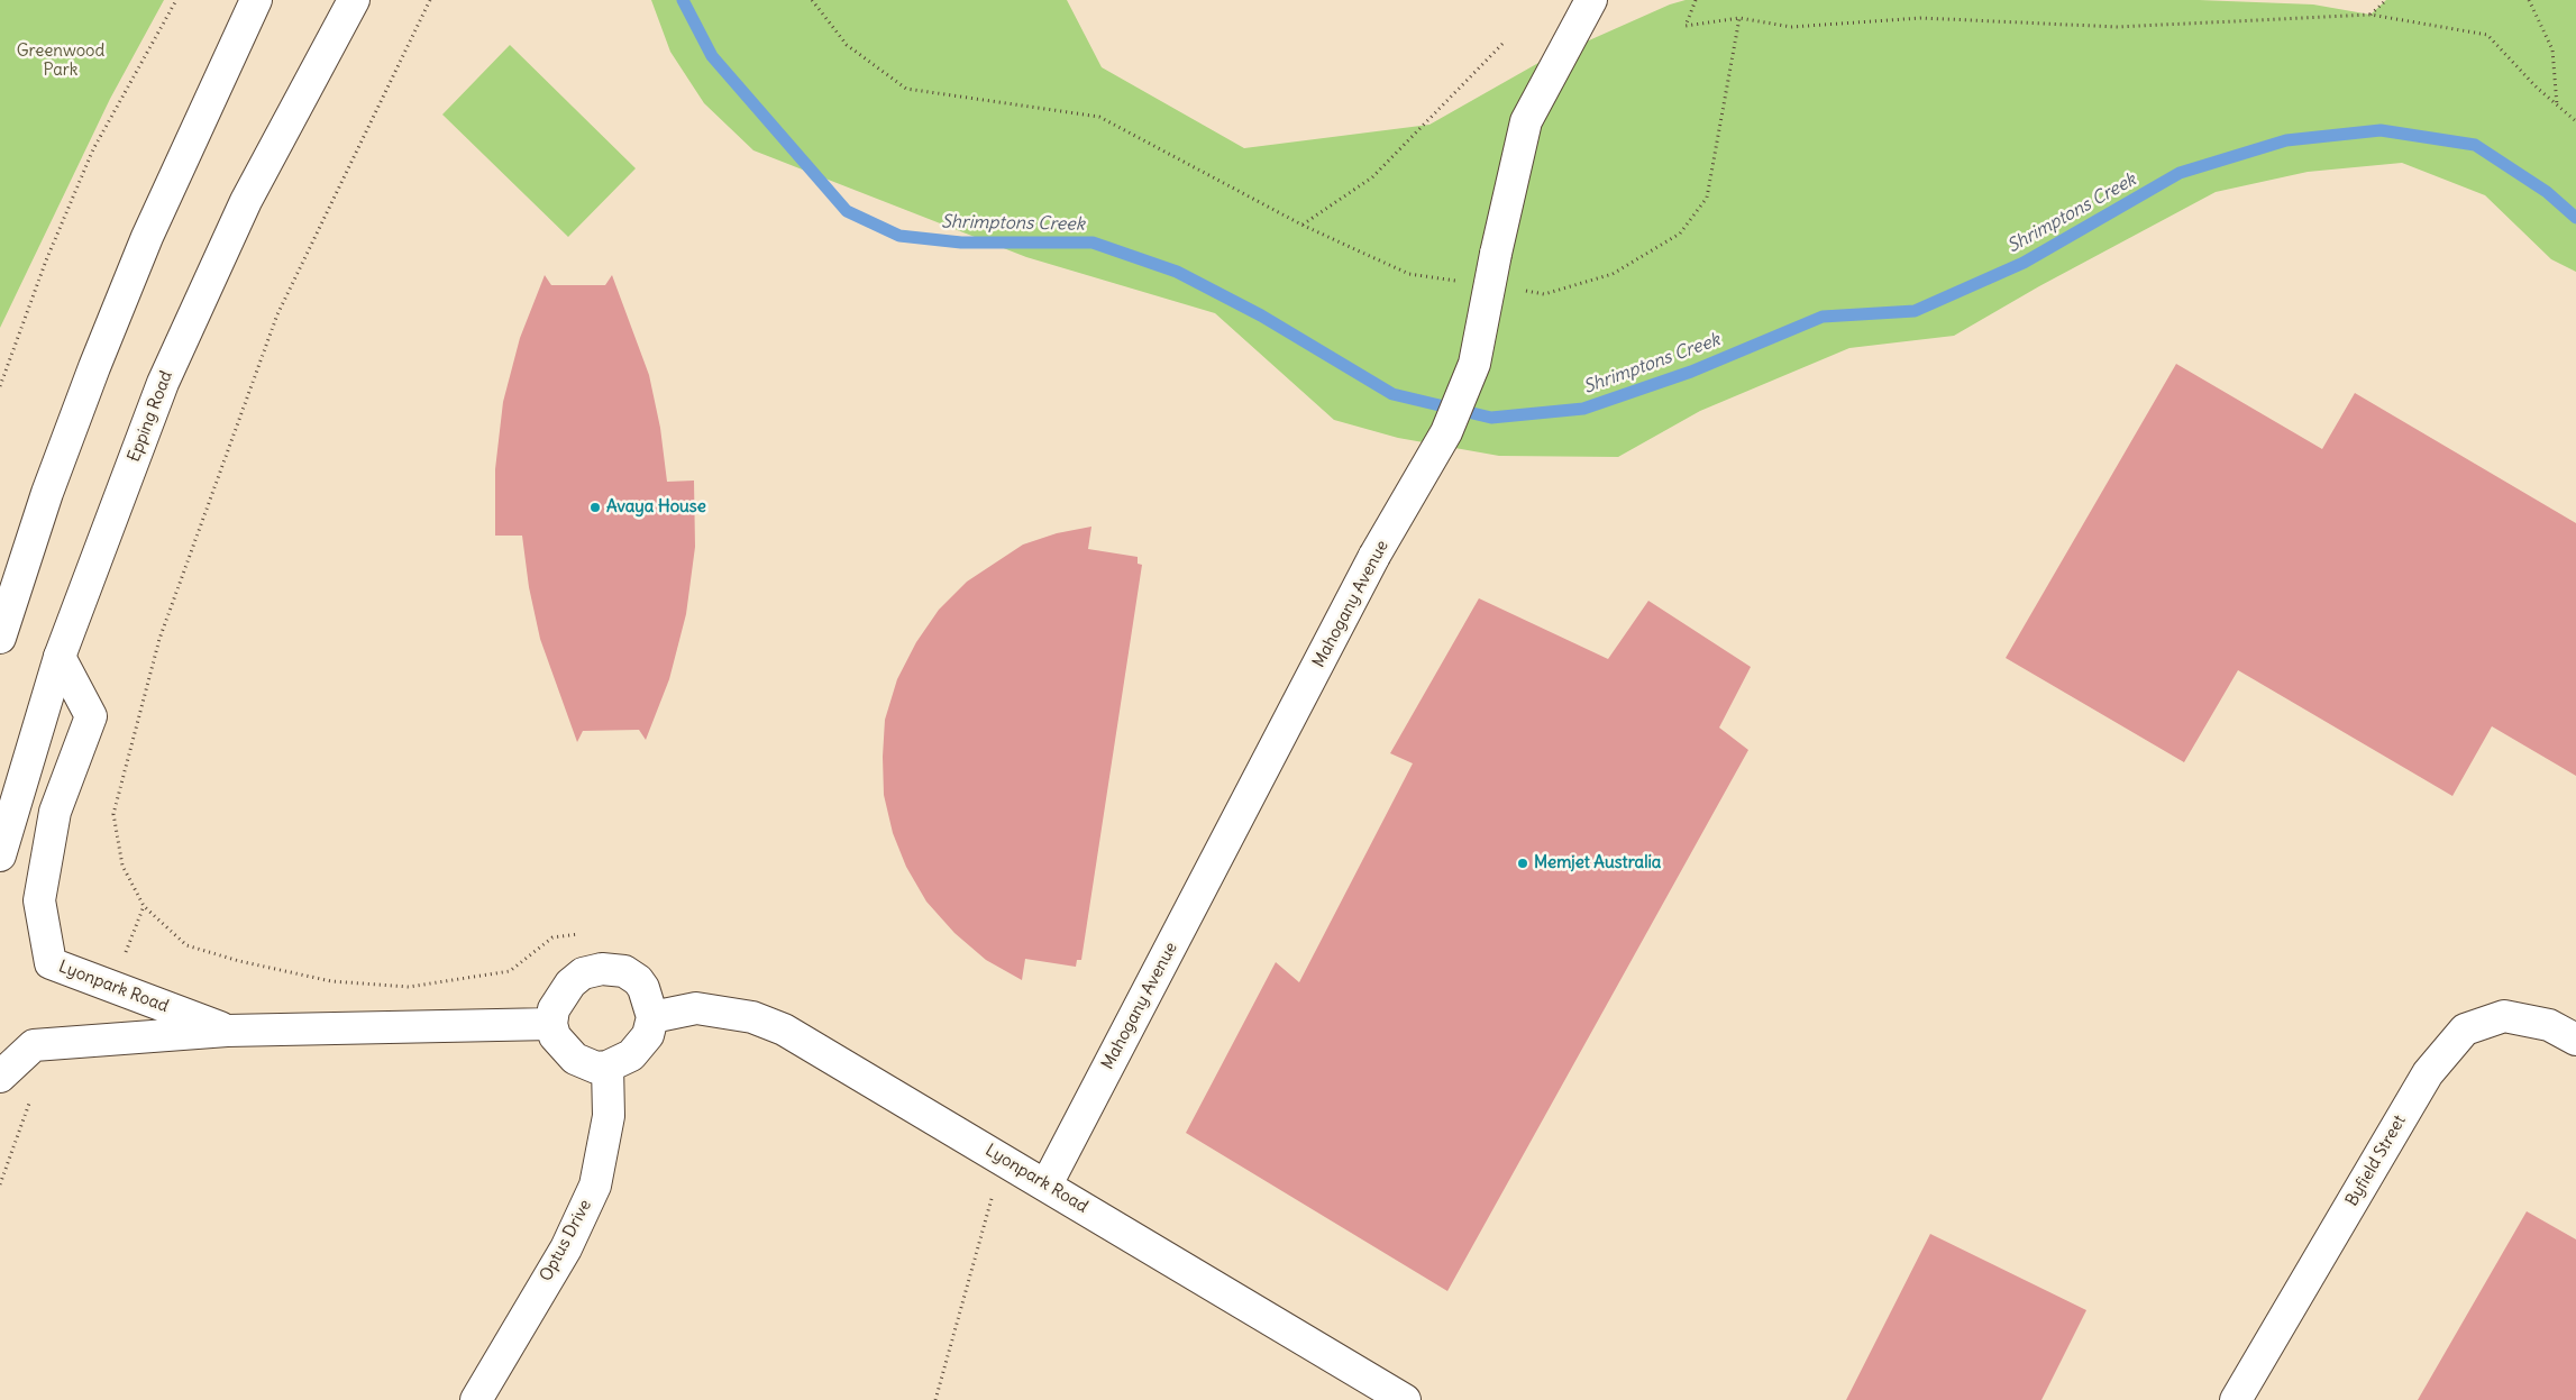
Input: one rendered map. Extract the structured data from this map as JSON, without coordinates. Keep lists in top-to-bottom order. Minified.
{"streets":{"street":["Epping Road","Mahogany Avenue","Lyonpark Road","Byfield Street","Optus Drive"]},"crossings":[["Epping Road","Lyonpark Road"],["Mahogany Avenue","Lyonpark Road"],["Lyonpark Road","Optus Drive"]],"water":["Shrimptons Creek"],"parks":["Greenwood Park"],"places":["Avaya House","Memjet Australia"]}
